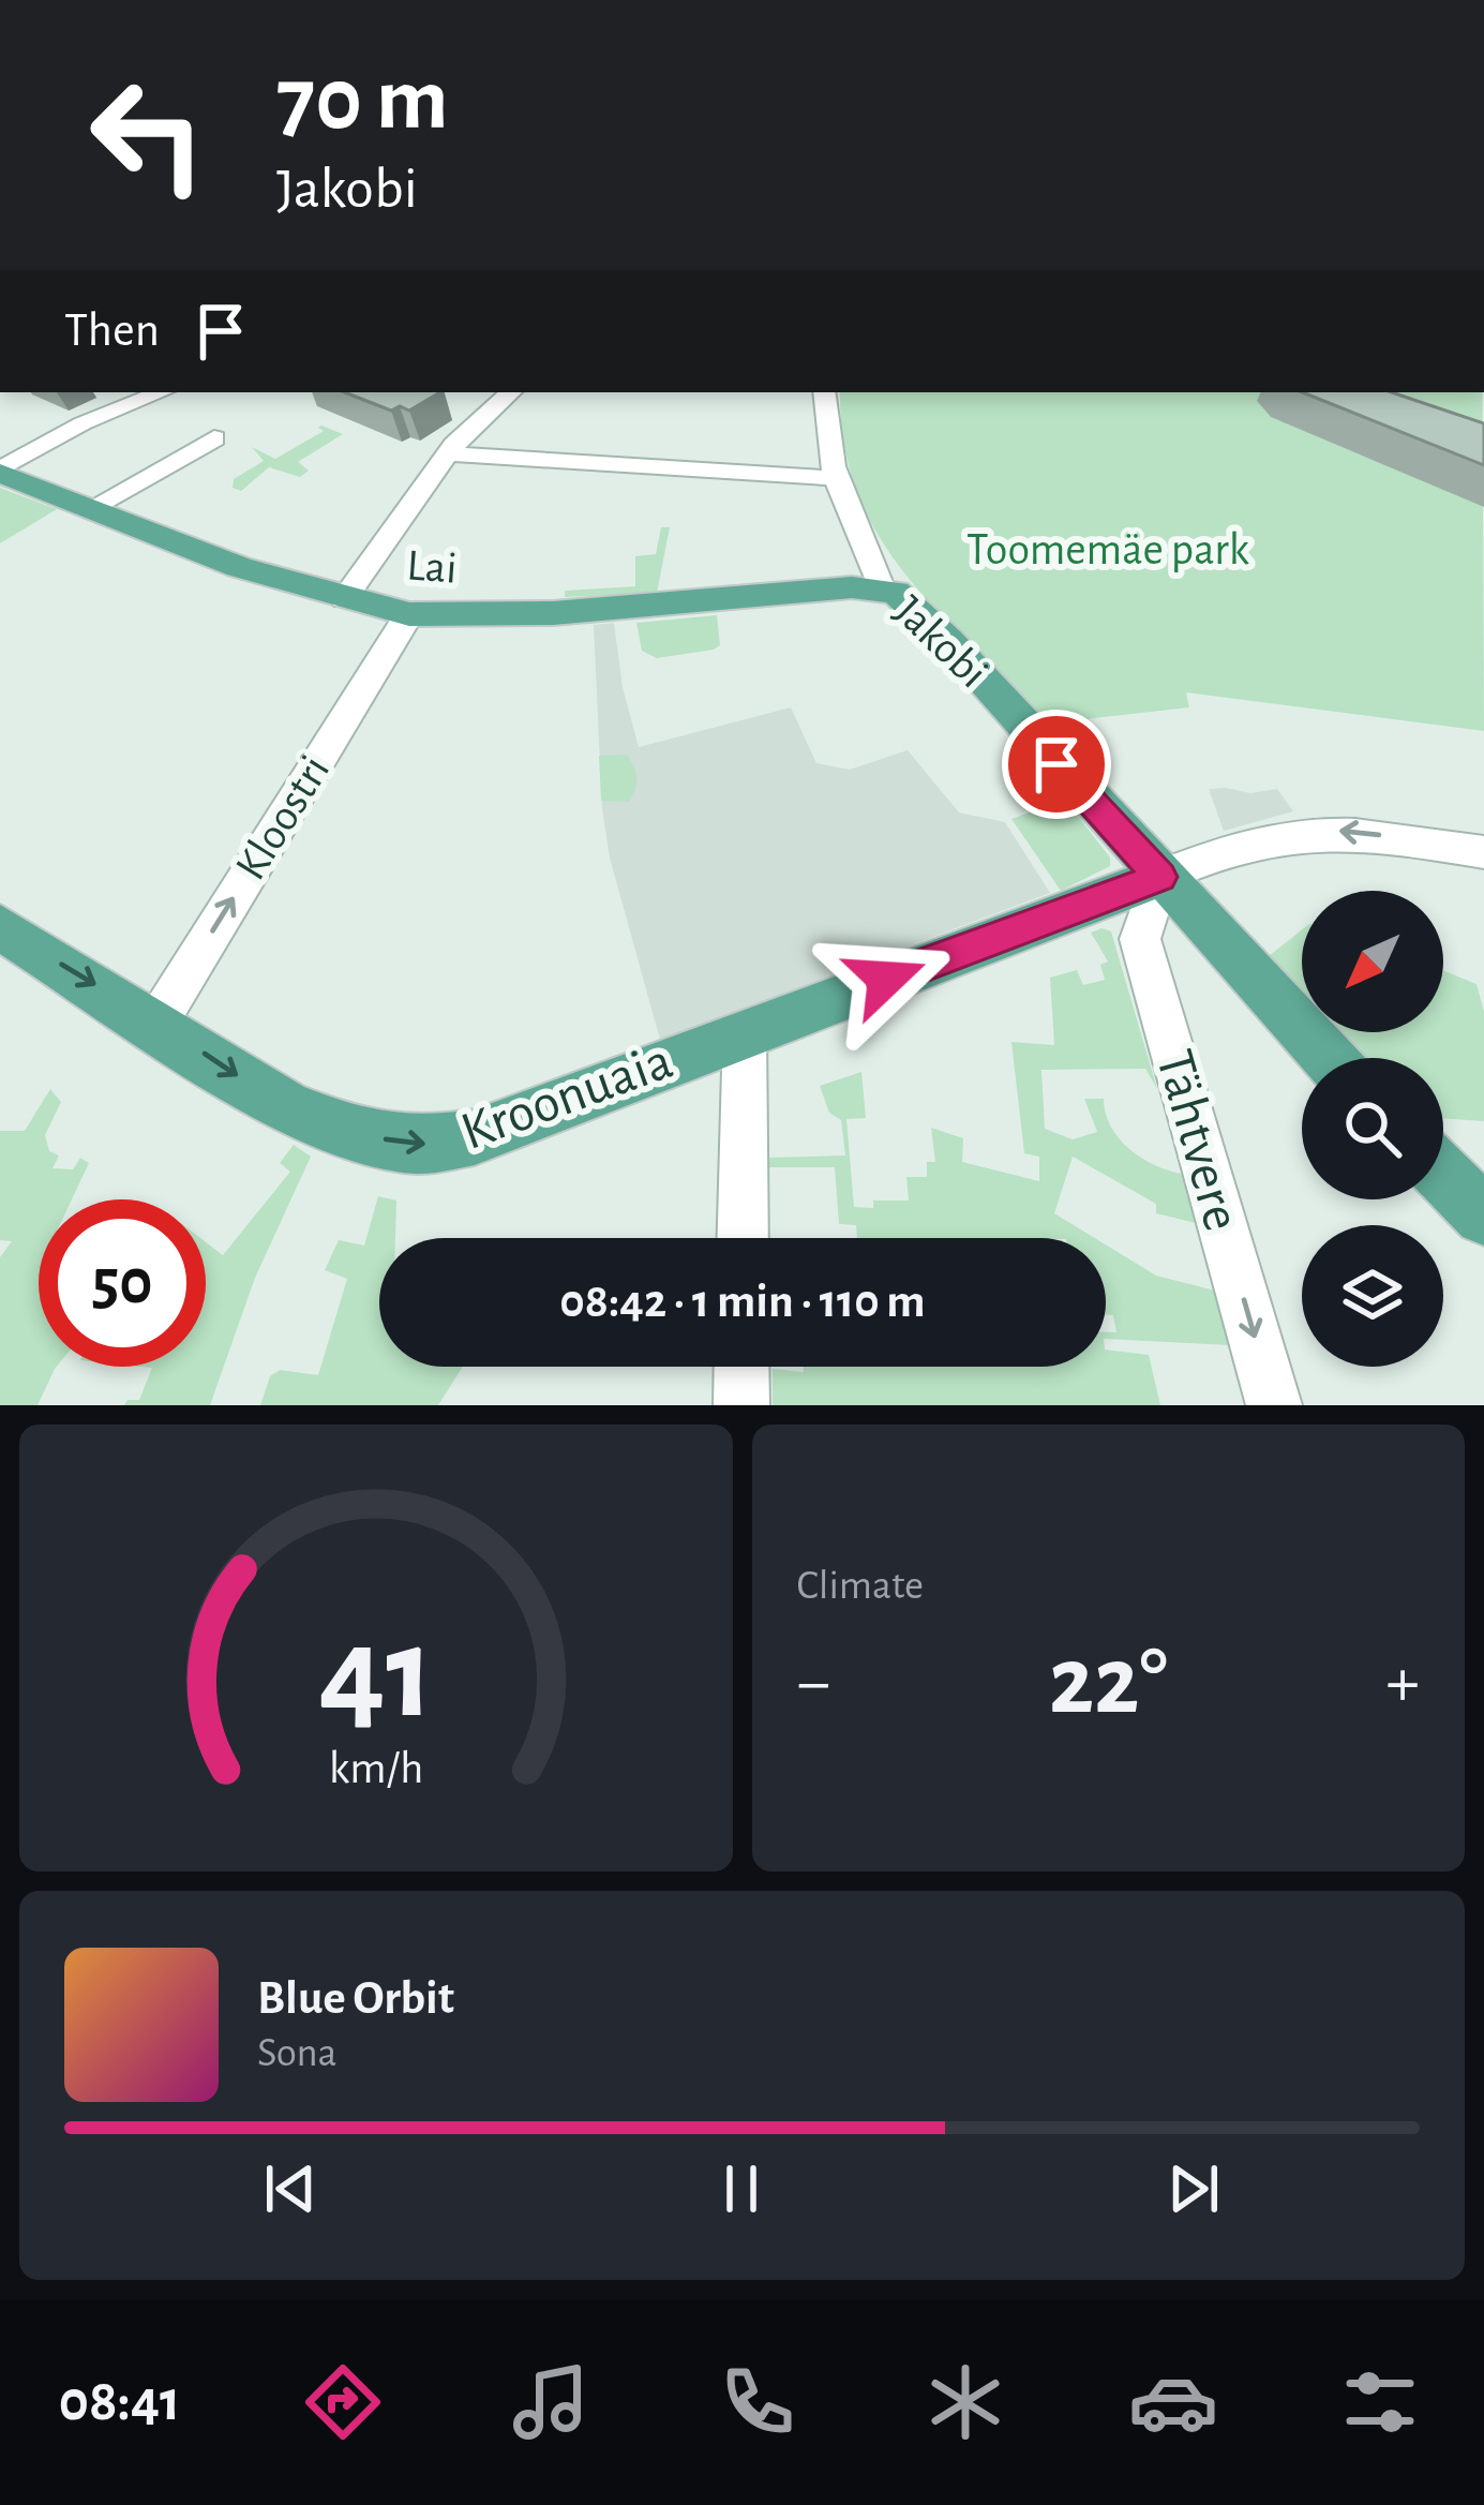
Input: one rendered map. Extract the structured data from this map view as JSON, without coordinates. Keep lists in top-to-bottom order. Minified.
{"streets":{"main road":["Lai","Jakobi","Kroonuaia"],"street":["Kloostri","Tähtvere"]},"crossings":[["Lai","Jakobi"],["Lai","Kloostri"],["Jakobi","Kroonuaia"],["Jakobi","Tähtvere"],["Kloostri","Kroonuaia"],["Kroonuaia","Tähtvere"]],"one_way":["Kloostri","Kroonuaia","Tähtvere"],"parks":["Toomemäe park"],"north":"bottom left","page":{"turn":["70 m","Jakobi"],"then":"Then","limit":"50","trip":"08:42 · 1 min · 110 m","tile":"Climate","heat":["−","22°","+"],"song":["Blue Orbit","Sona"],"tabs":"08:41","gauge":["41","km/h"]}}
